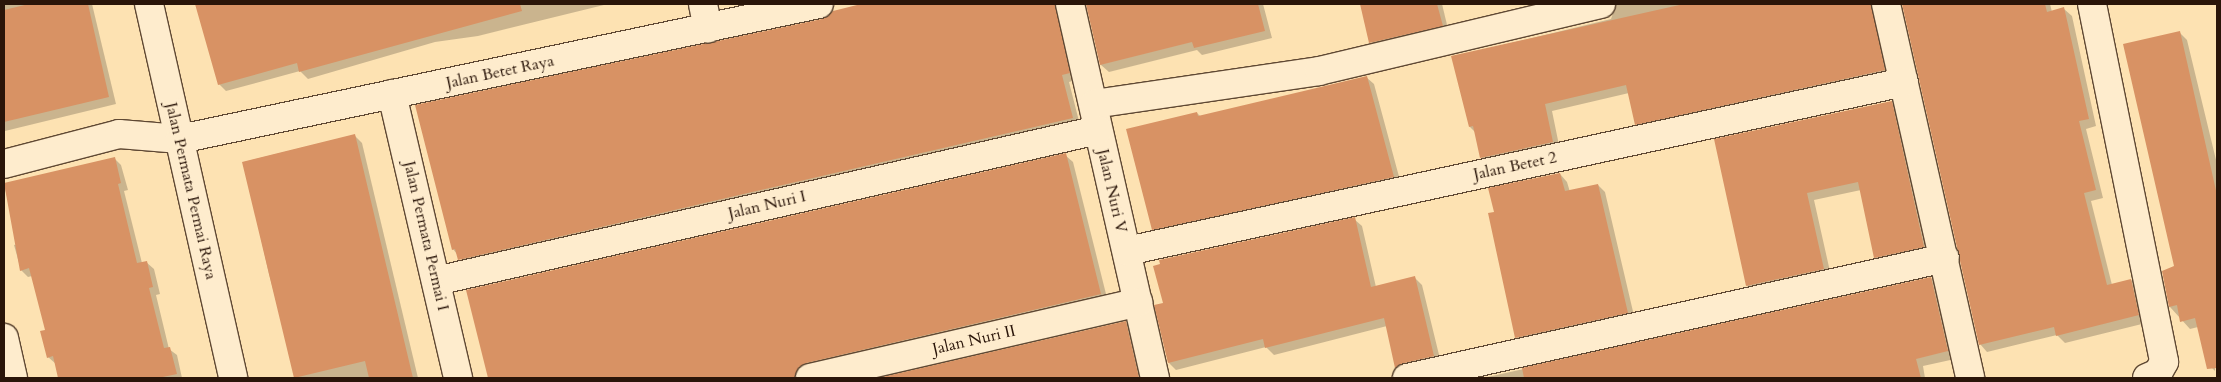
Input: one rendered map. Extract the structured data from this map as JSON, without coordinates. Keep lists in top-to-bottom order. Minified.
{"streets":{"street":["Jalan Betet Raya","Jalan Betet 2","Jalan Permata Permai Raya","Jalan Nuri V","Jalan Nuri I","Jalan Permata Permai I","Jalan Nuri II"]},"crossings":[["Jalan Betet Raya","Jalan Permata Permai Raya"],["Jalan Betet Raya","Jalan Permata Permai I"],["Jalan Betet 2","Jalan Nuri V"],["Jalan Nuri V","Jalan Nuri I"],["Jalan Nuri V","Jalan Nuri II"],["Jalan Nuri I","Jalan Permata Permai I"]]}
